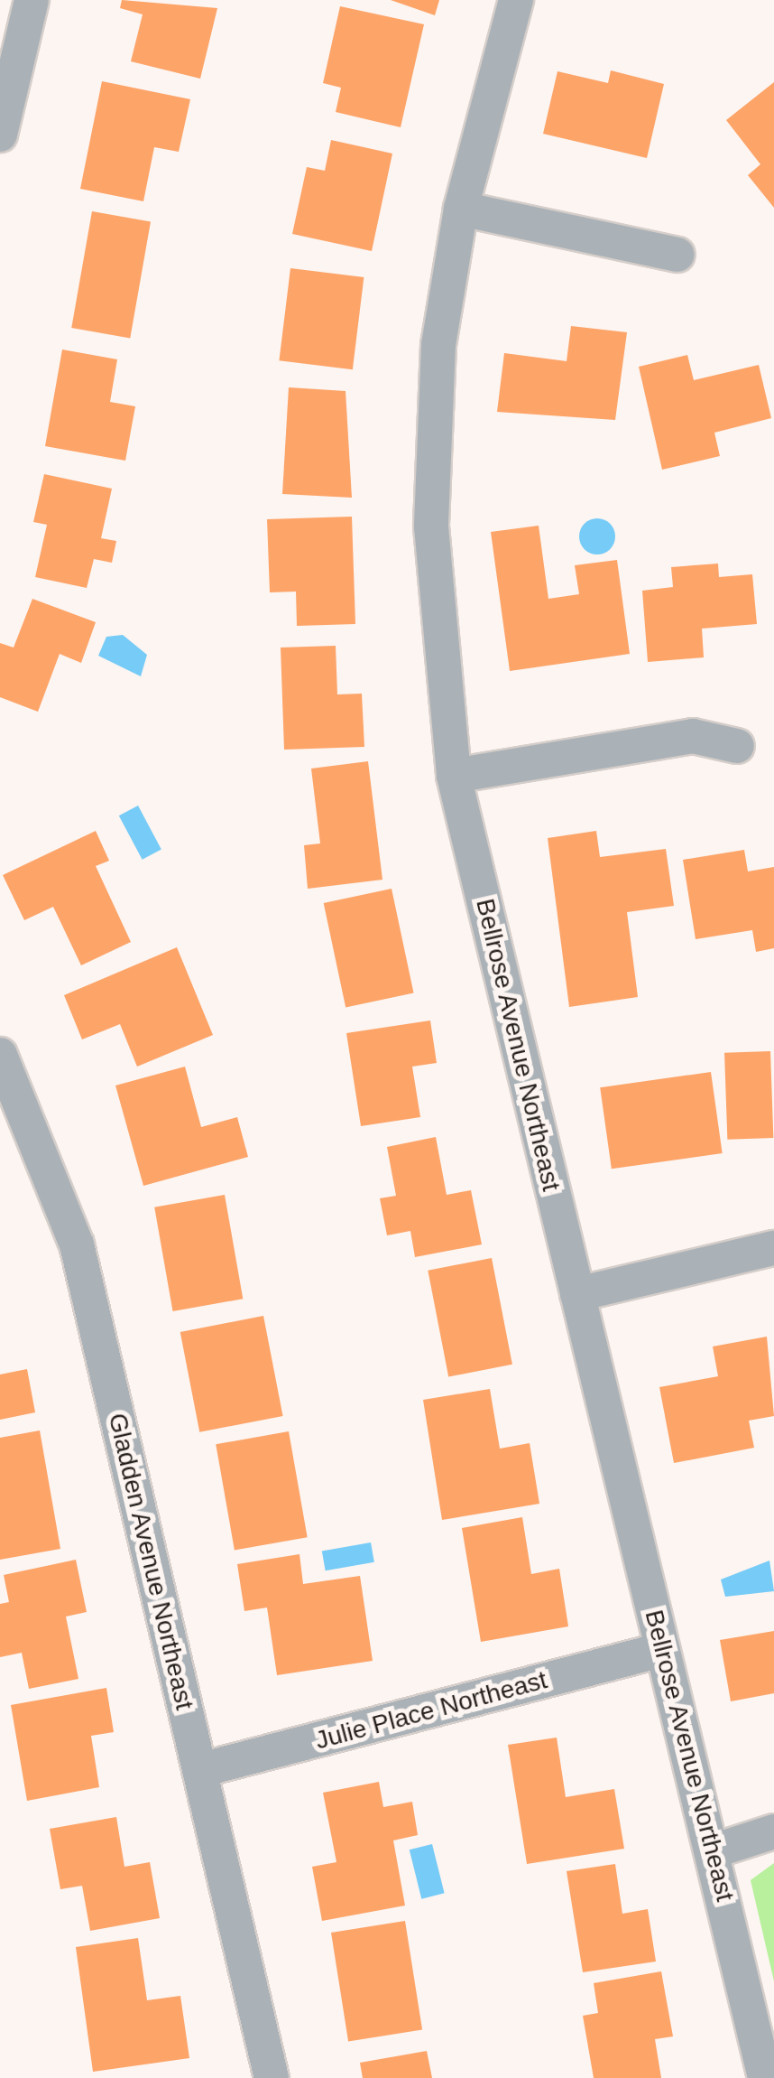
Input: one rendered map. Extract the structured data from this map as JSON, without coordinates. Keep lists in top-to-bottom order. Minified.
{"streets":{"street":["Bellrose Avenue Northeast","Gladden Avenue Northeast","Julie Place Northeast"]},"crossings":[["Bellrose Avenue Northeast","Julie Place Northeast"],["Gladden Avenue Northeast","Julie Place Northeast"]]}
